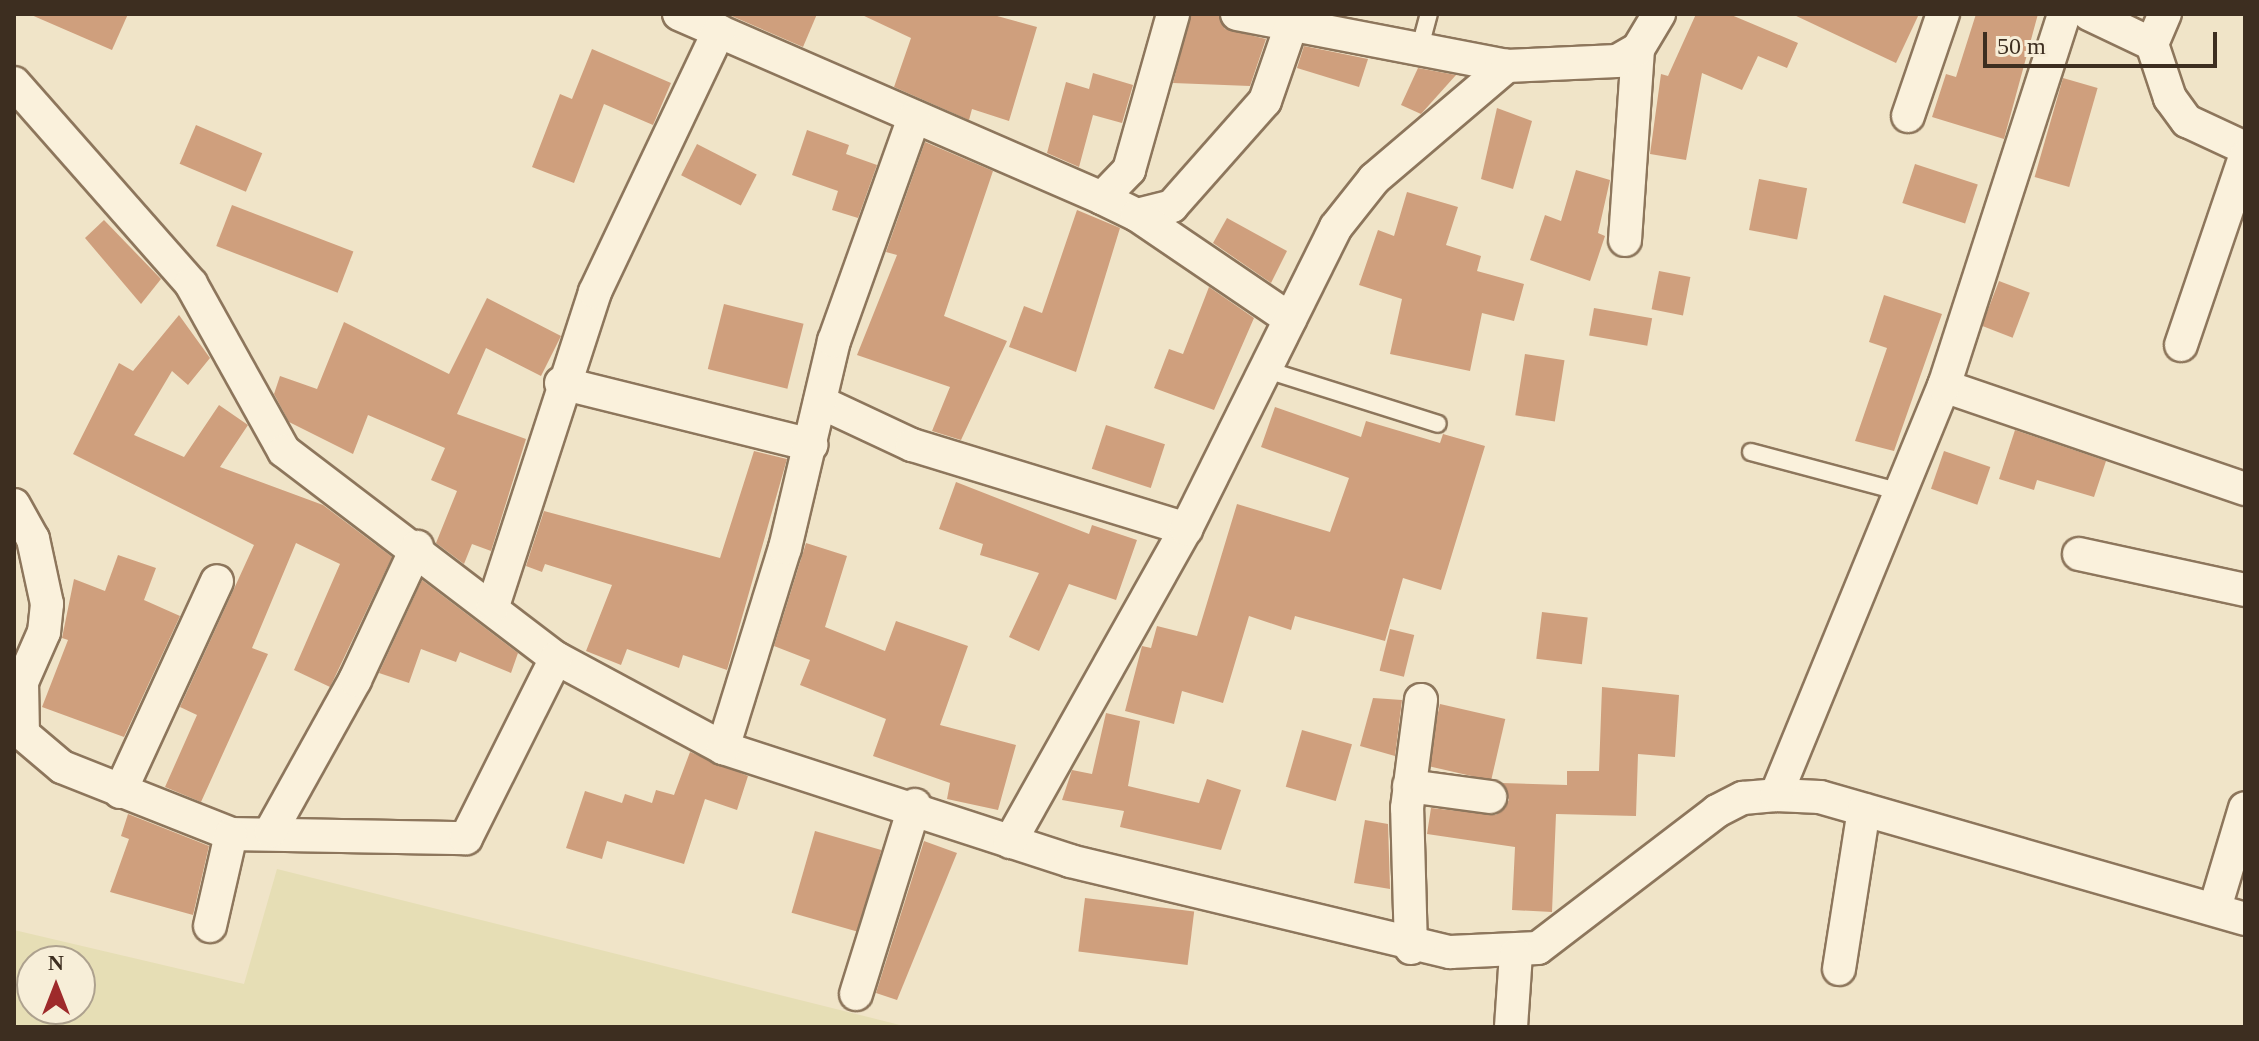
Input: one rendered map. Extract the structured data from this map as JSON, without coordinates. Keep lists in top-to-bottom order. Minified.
{"scale_bar":"50 m","north":"top"}
